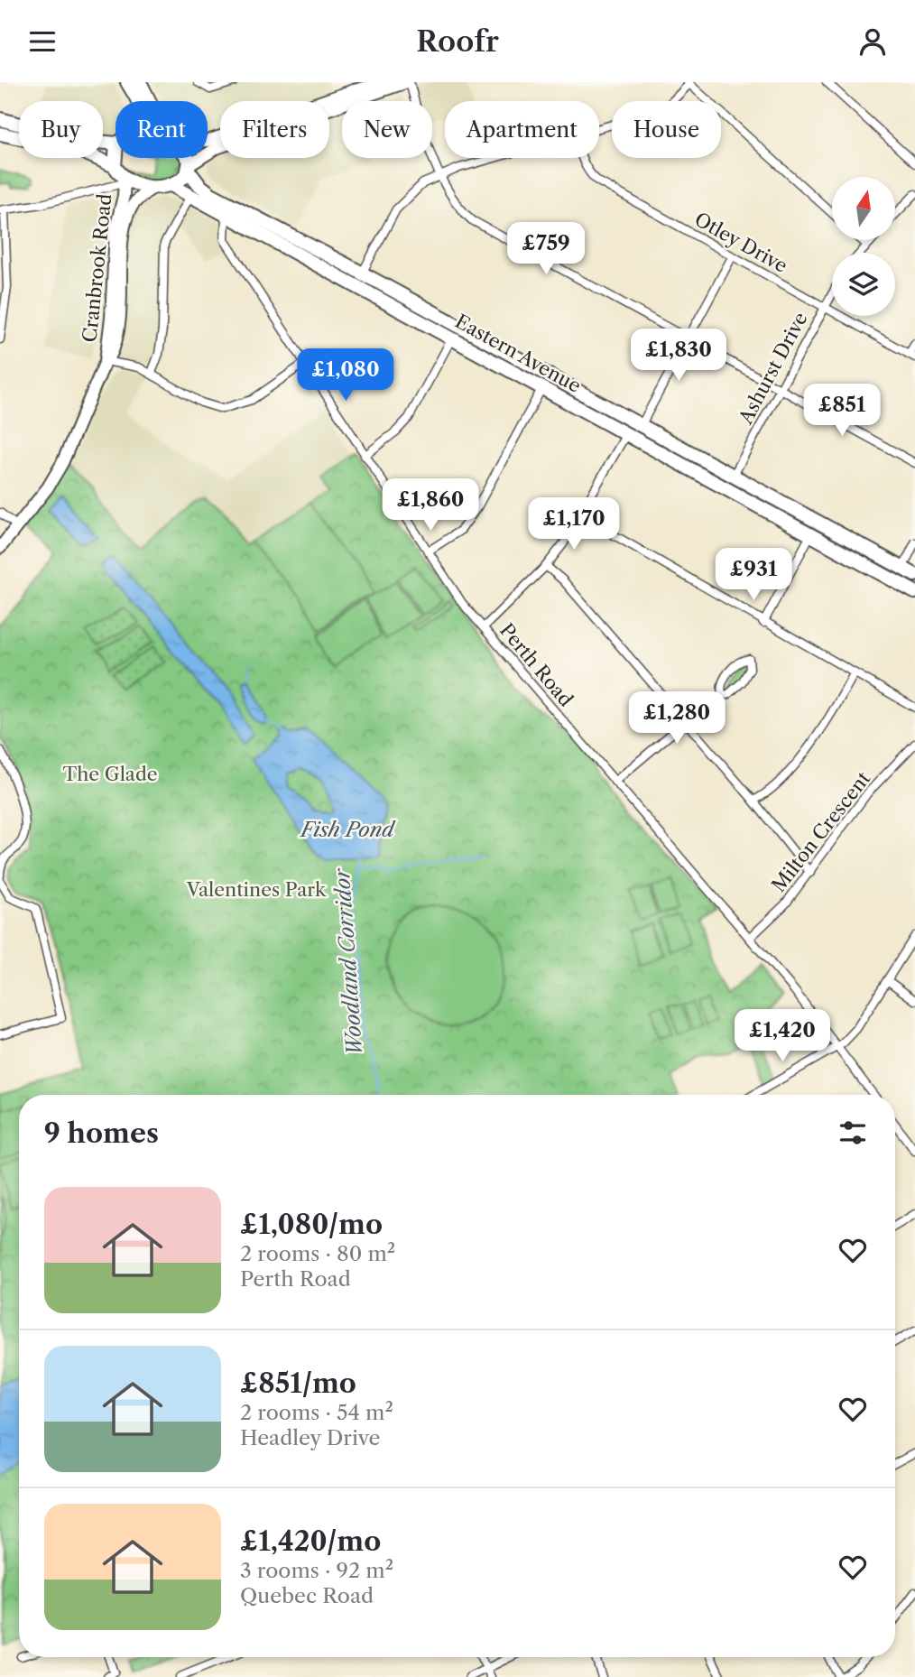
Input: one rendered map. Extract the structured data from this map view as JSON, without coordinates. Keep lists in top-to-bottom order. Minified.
{"streets":{"highway":["Eastern Avenue"],"main road":["Cranbrook Road"],"street":["Otley Drive","Ashurst Drive","Perth Road","Milton Crescent"]},"crossings":[["Otley Drive","Ashurst Drive"],["Eastern Avenue","Ashurst Drive"],["Eastern Avenue","Perth Road"],["Perth Road","Milton Crescent"]],"water":["Fish Pond","Woodland Corridor"],"parks":["The Glade","Valentines Park"],"north":"top","page":{"header":"Roofr","chip":["Buy","Rent","Filters","New","Apartment","House"],"price":["£759","£1,830","£1,080","£851","£1,860","£1,170","£931","£1,280","£1,420"],"heading":"9 homes","list":[{"name":"£1,080/mo","note":"2 rooms · 80 m² · Perth Road"},{"name":"£851/mo","note":"2 rooms · 54 m² · Headley Drive"},{"name":"£1,420/mo","note":"3 rooms · 92 m² · Quebec Road"}]}}
